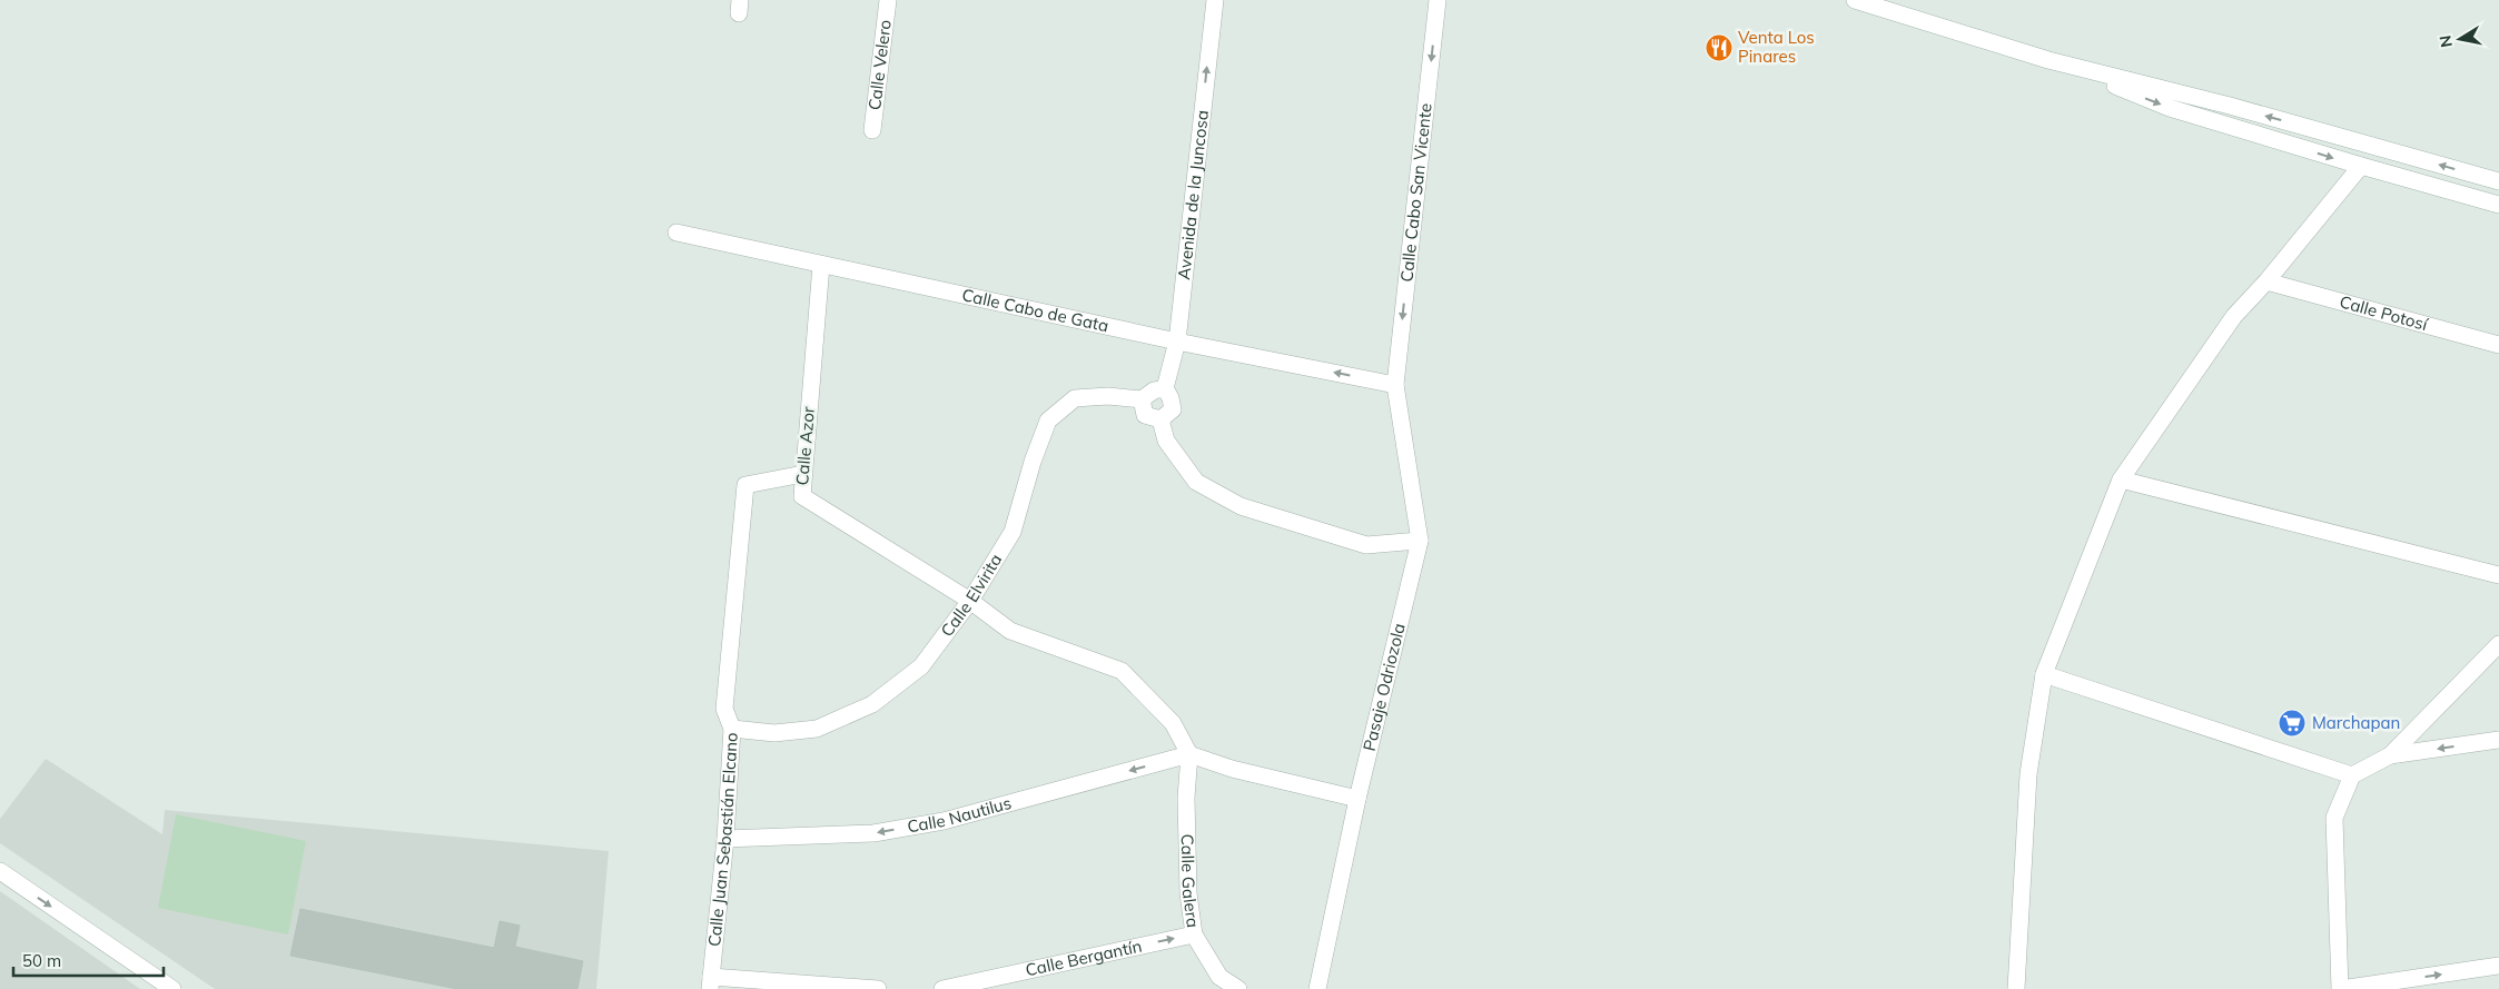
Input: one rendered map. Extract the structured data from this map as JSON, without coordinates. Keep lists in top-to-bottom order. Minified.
{"streets":{"street":["Calle Velero","Calle Cabo San Vicente","Avenida de la Juncosa","Calle Cabo de Gata","Calle Potosí","Calle Azor","Calle Elvirita","Pasaje Odriozola","Calle Nautilus","Calle Juan Sebastián Elcano","Calle Galera","Calle Bergantín"]},"crossings":[["Calle Cabo San Vicente","Calle Cabo de Gata"],["Calle Cabo San Vicente","Pasaje Odriozola"],["Avenida de la Juncosa","Calle Cabo de Gata"],["Avenida de la Juncosa","Calle Elvirita"],["Calle Cabo de Gata","Calle Azor"],["Calle Cabo de Gata","Pasaje Odriozola"],["Calle Azor","Calle Elvirita"],["Calle Azor","Calle Juan Sebastián Elcano"],["Calle Elvirita","Calle Juan Sebastián Elcano"],["Calle Nautilus","Calle Juan Sebastián Elcano"],["Calle Nautilus","Calle Galera"],["Calle Galera","Calle Bergantín"]],"one_way":["Calle Cabo San Vicente","Avenida de la Juncosa","Calle Nautilus","Calle Bergantín"],"places":{"restaurant":["Venta Los Pinares"],"supermarket":["Marchapan"]},"scale_bar":"50 m","north":"left"}
